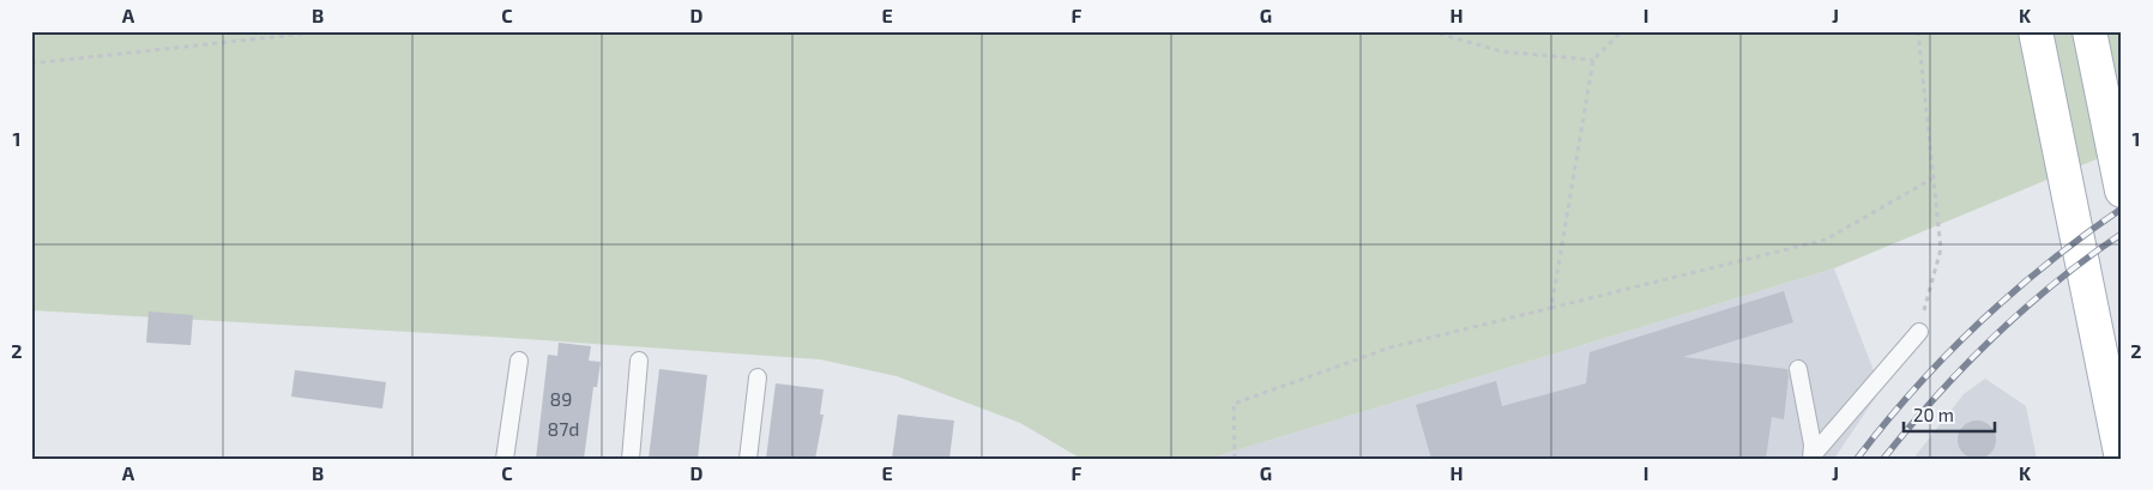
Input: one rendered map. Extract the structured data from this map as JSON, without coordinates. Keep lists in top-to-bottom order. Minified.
{"house_numbers":["89","87d"],"scale_bar":"20 m","grid":{"columns":["A","B","C","D","E","F","G","H","I","J","K"],"rows":["1","2"]}}
